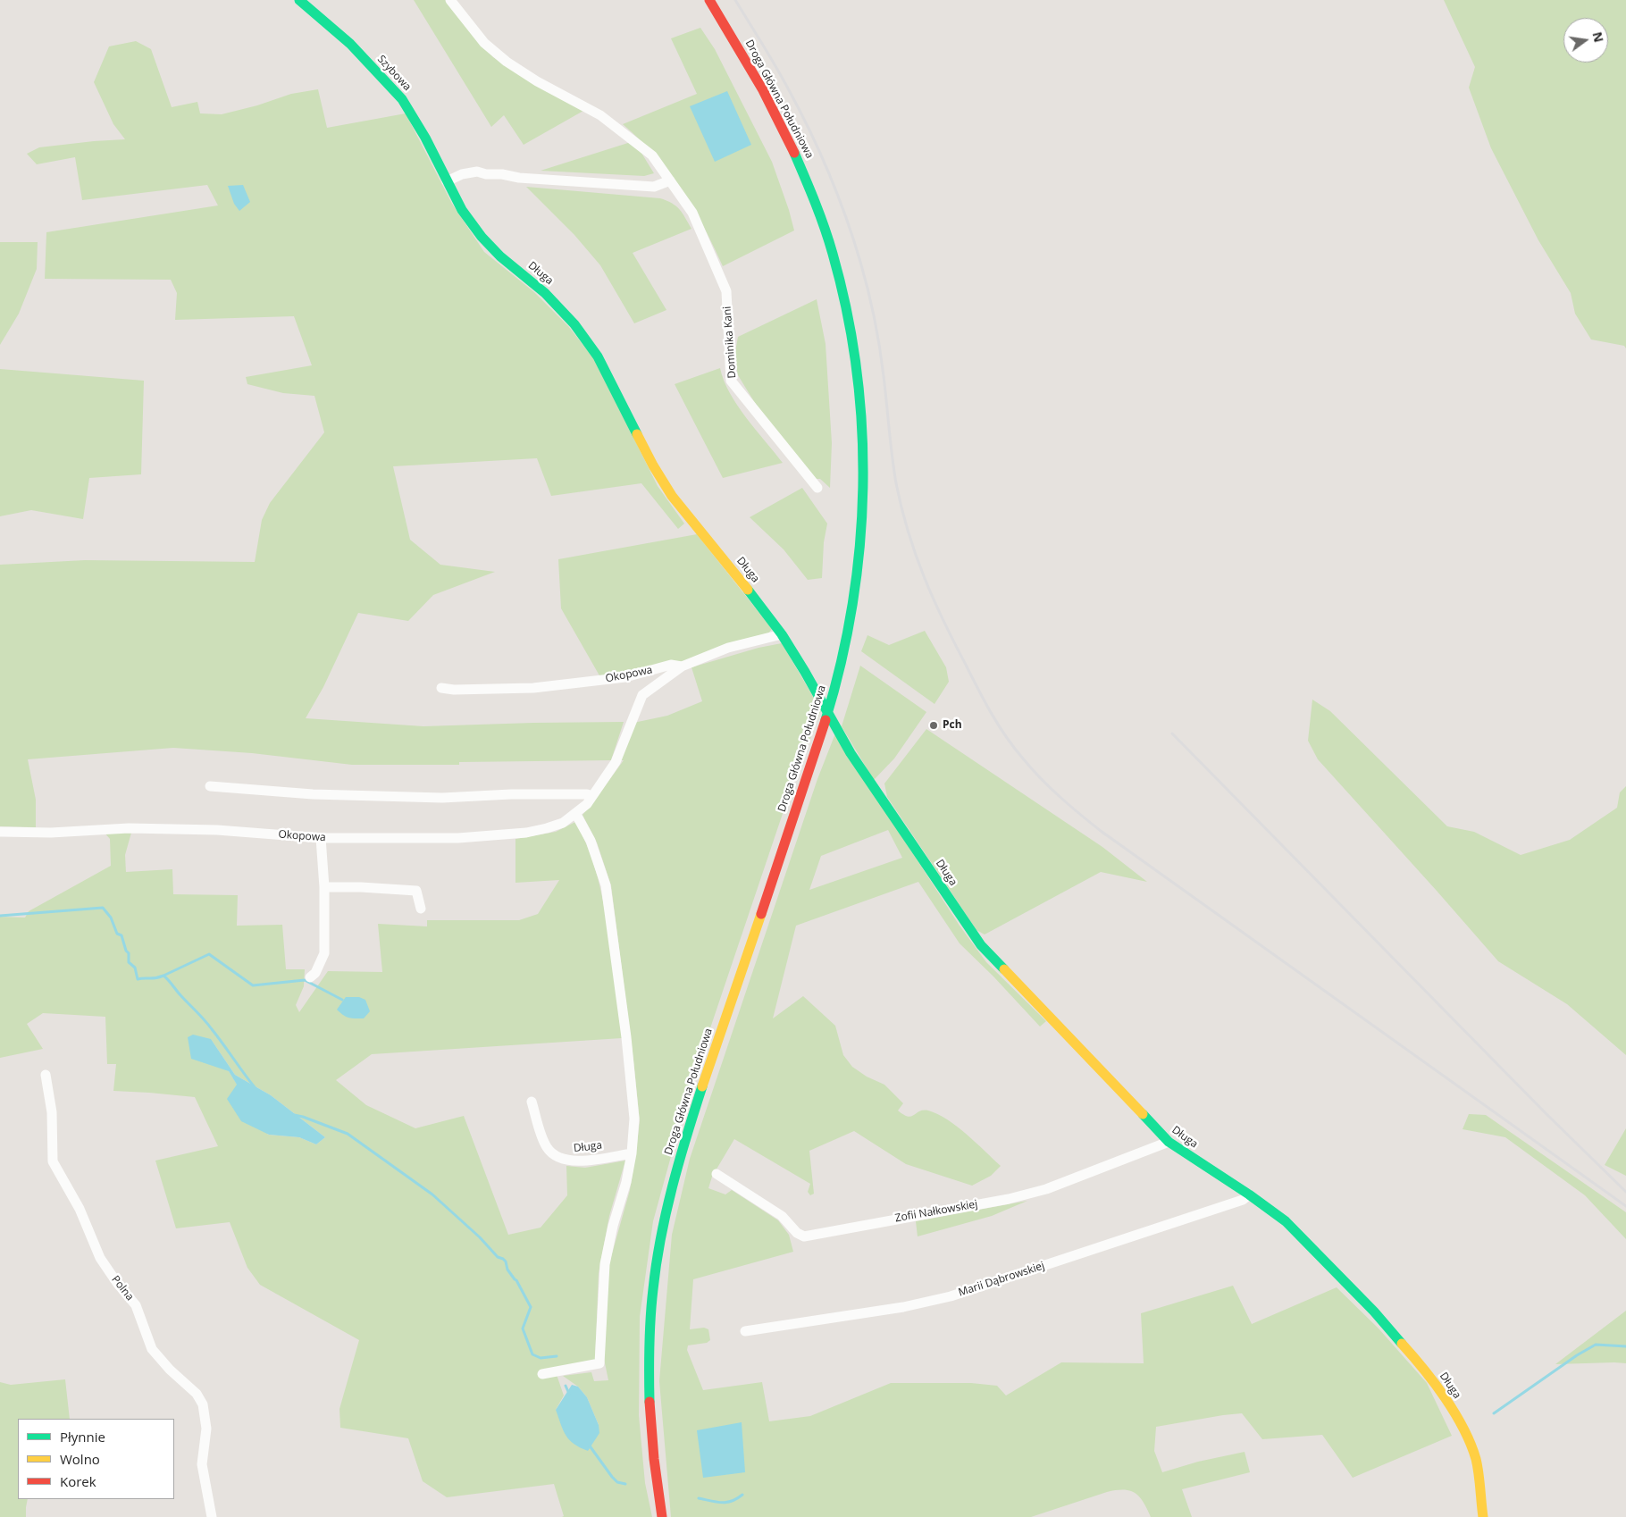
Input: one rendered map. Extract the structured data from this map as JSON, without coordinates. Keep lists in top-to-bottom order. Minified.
{"streets":{"street":["Szybowa","Droga Główna Południowa","Długa","Dominika Kani","Okopowa","Zofii Nałkowskiej","Marii Dąbrowskiej","Polna"]},"crossings":[["Szybowa","Długa"],["Długa","Okopowa"],["Długa","Zofii Nałkowskiej"],["Długa","Marii Dąbrowskiej"]],"places":["Pch"],"legend":["Płynnie","Wolno","Korek"],"north":"right"}
